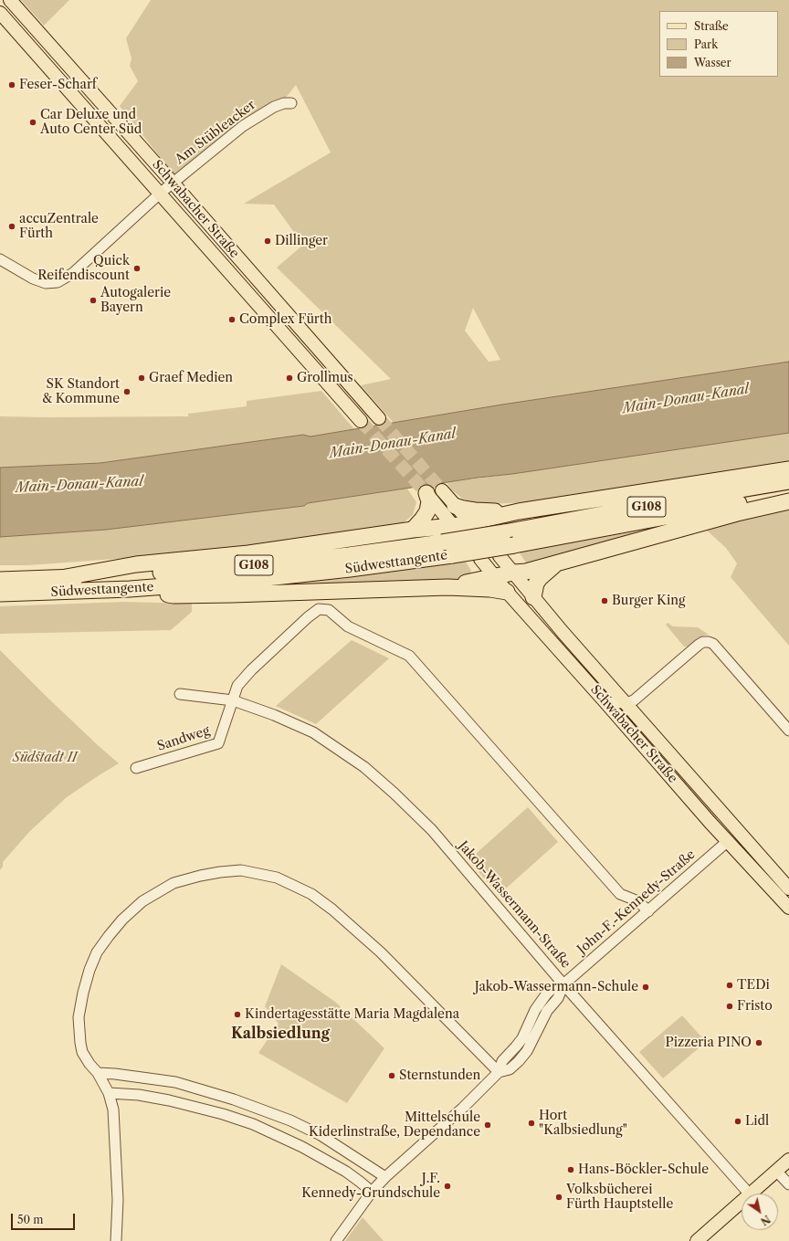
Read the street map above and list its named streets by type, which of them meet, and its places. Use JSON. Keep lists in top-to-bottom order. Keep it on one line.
{"streets":{"highway":["G108","Südwesttangente"],"main road":["Schwabacher Straße"],"street":["Am Stübleacker","Sandweg","John-F.-Kennedy-Straße","Jakob-Wassermann-Straße"]},"crossings":[["Am Stübleacker","Schwabacher Straße"],["Schwabacher Straße","John-F.-Kennedy-Straße"],["Sandweg","Jakob-Wassermann-Straße"],["John-F.-Kennedy-Straße","Jakob-Wassermann-Straße"]],"districts":["Kalbsiedlung"],"water":["Main-Donau-Kanal"],"parks":["Südstadt II"],"places":["Feser-Scharf","Car Deluxe und Auto Center Süd","accuZentrale Fürth","Dillinger","Quick Reifendiscount","Autogalerie Bayern","Complex Fürth","Graef Medien","Grollmus","SK Standort & Kommune","Burger King","TEDi","Jakob-Wassermann-Schule","Fristo","Kindertagesstätte Maria Magdalena","Pizzeria PINO","Sternstunden","Lidl","Hort \"Kalbsiedlung\"","Mittelschule Kiderlinstraße, Dependance","Hans-Böckler-Schule","J.F. Kennedy-Grundschule","Volksbücherei Fürth Hauptstelle"],"legend":["Straße","Park","Wasser"],"scale_bar":"50 m","north":"bottom right"}
